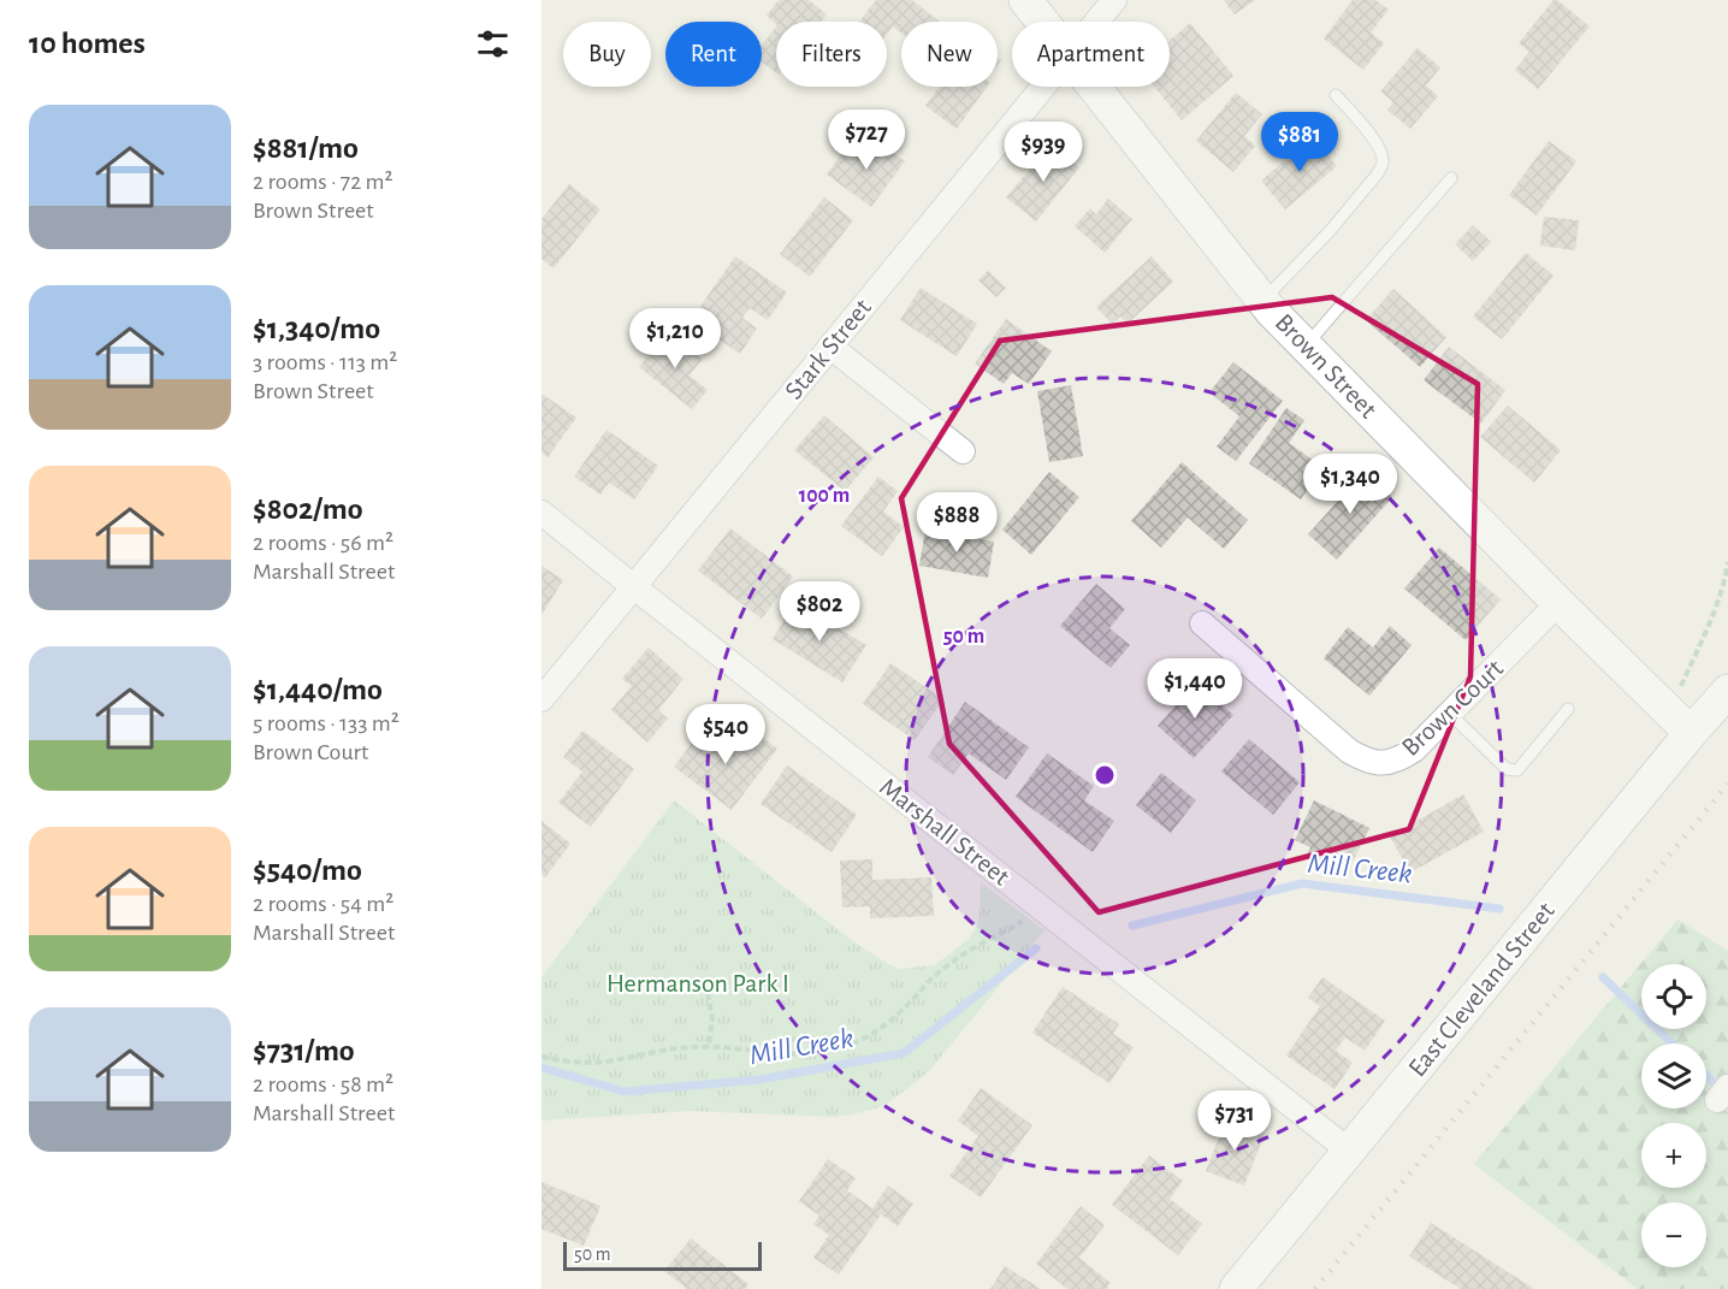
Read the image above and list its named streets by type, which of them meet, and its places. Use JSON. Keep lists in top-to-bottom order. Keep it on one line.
{"streets":{"street":["Stark Street","Brown Street","Brown Court","Marshall Street","East Cleveland Street"]},"crossings":[["Stark Street","Marshall Street"],["Brown Street","Brown Court"],["Brown Street","East Cleveland Street"],["Marshall Street","East Cleveland Street"]],"water":["Mill Creek"],"parks":["Hermanson Park I"],"scale_bar":"50 m","page":{"heading":"10 homes","chip":["Buy","Rent","Filters","New","Apartment"],"list":[{"name":"$881/mo","note":"2 rooms · 72 m² · Brown Street"},{"name":"$1,340/mo","note":"3 rooms · 113 m² · Brown Street"},{"name":"$802/mo","note":"2 rooms · 56 m² · Marshall Street"},{"name":"$1,440/mo","note":"5 rooms · 133 m² · Brown Court"},{"name":"$540/mo","note":"2 rooms · 54 m² · Marshall Street"},{"name":"$731/mo","note":"2 rooms · 58 m² · Marshall Street"}],"price":["$727","$881","$939","$1,210","$1,340","$888","$802","$1,440","$540","$731"],"map_buttons":["+","−"],"scale":"50 m"},"rings":["100 m","50 m"]}
